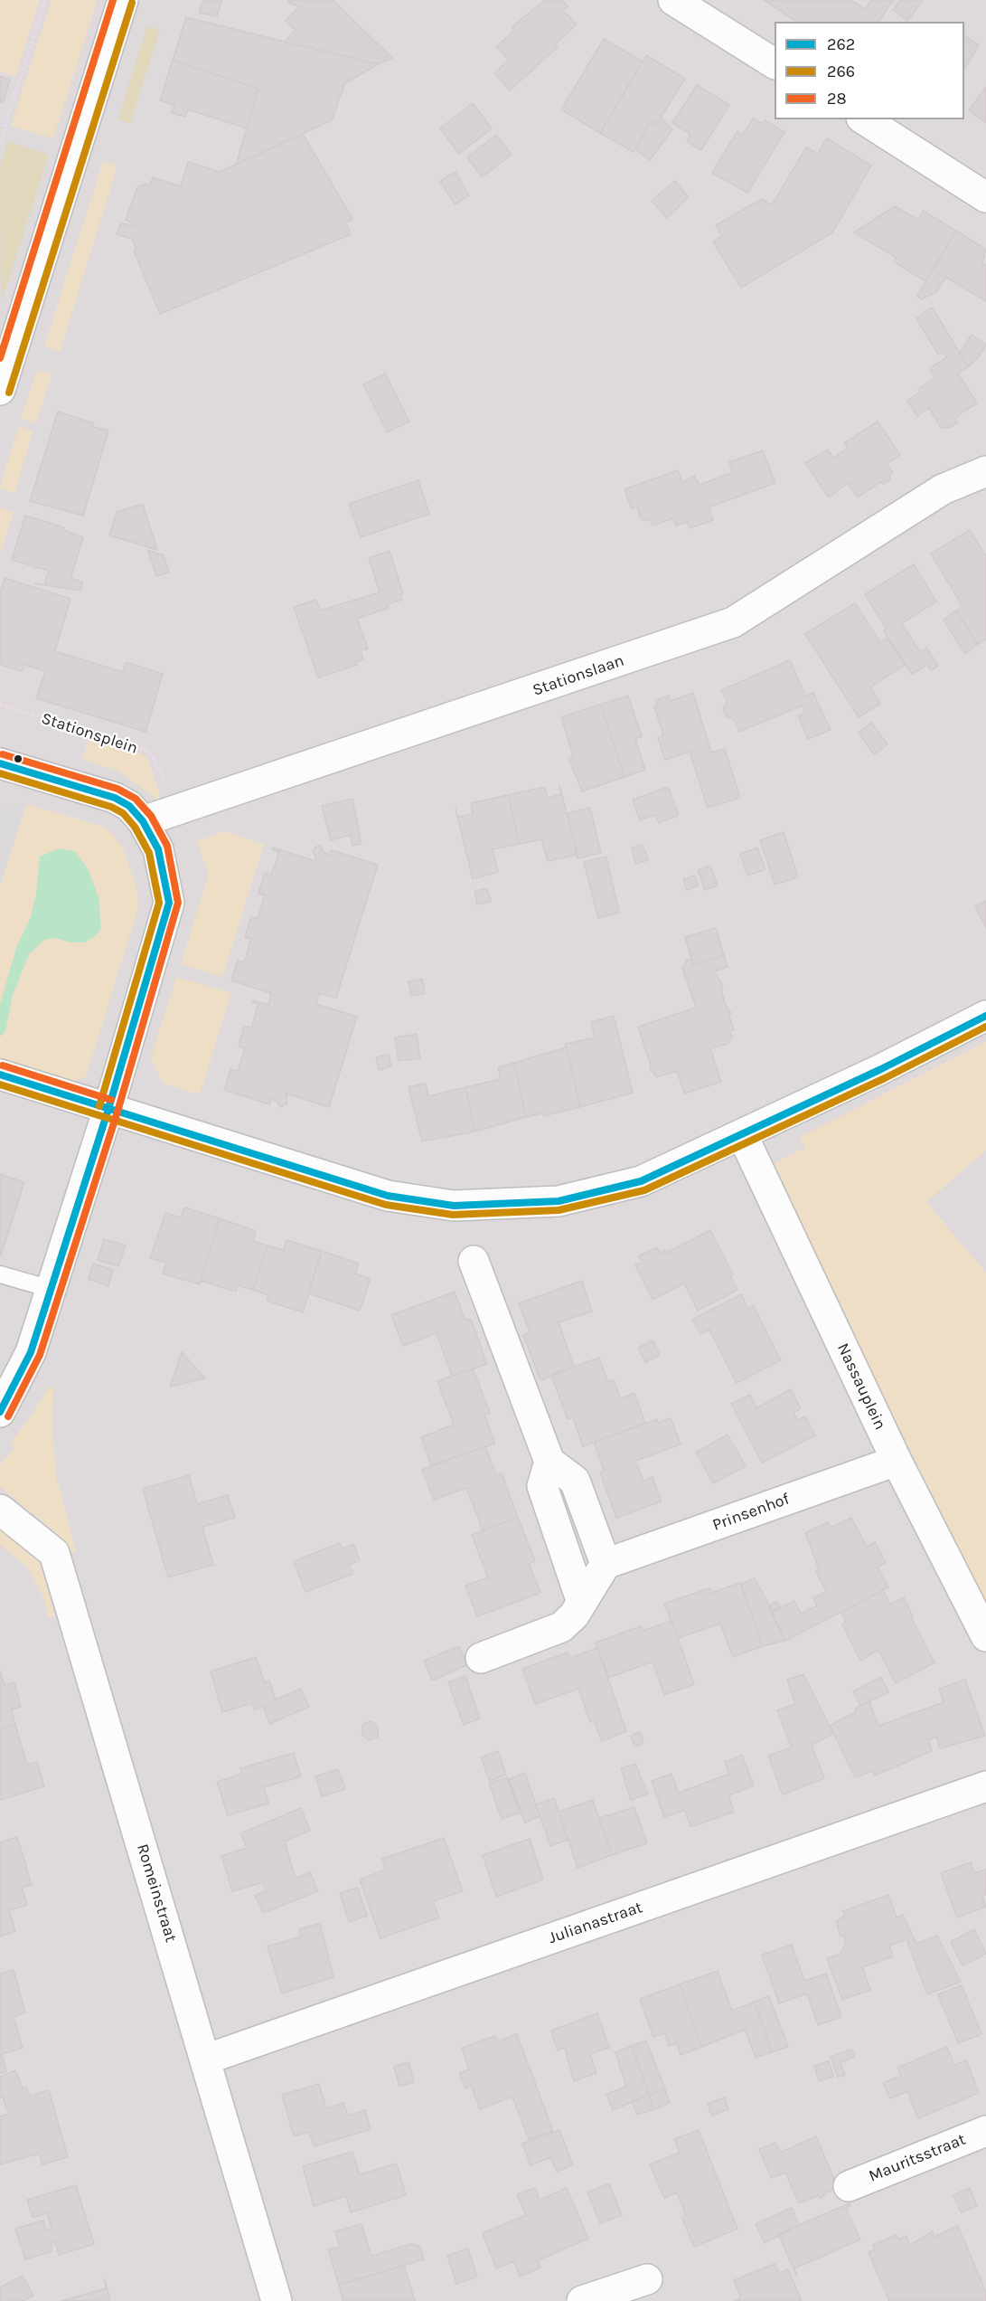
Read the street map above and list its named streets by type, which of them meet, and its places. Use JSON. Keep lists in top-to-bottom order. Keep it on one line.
{"streets":{"street":["Stationslaan","Nassauplein","Prinsenhof","Romeinstraat","Julianastraat","Mauritsstraat"],"path":["Stationsplein"]},"crossings":[["Stationslaan","Stationsplein"],["Nassauplein","Prinsenhof"],["Romeinstraat","Julianastraat"]],"lines":["transit line 28","transit line 266","transit line 262"],"legend":["262","266","28"]}
